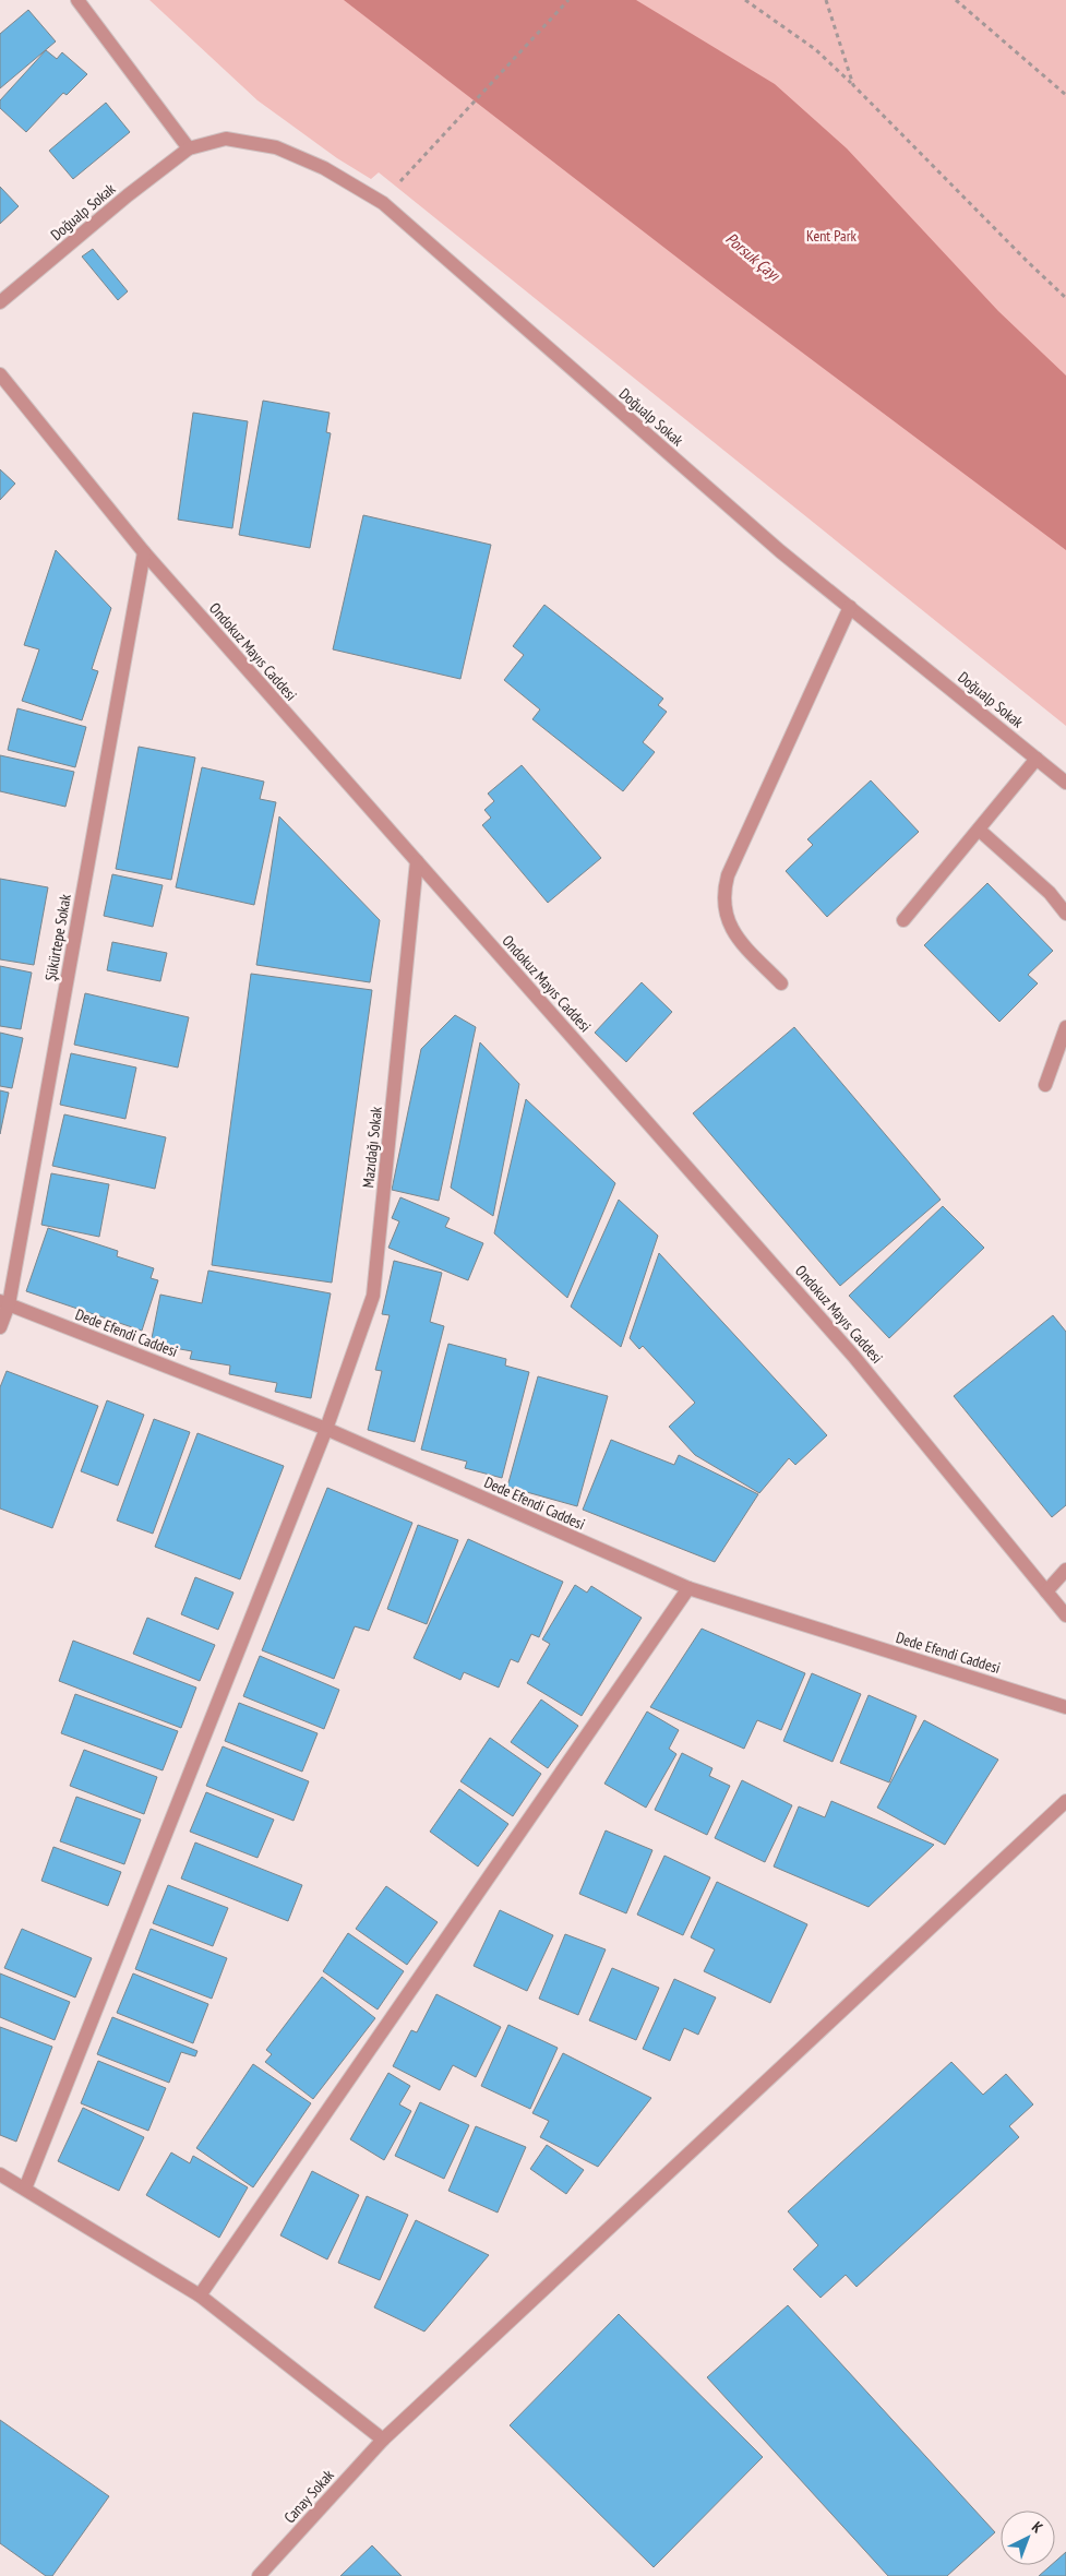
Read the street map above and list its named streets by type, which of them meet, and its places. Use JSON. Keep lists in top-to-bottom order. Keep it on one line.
{"streets":{"street":["Doğualp Sokak","Ondokuz Mayıs Caddesi","Şükürtepe Sokak","Mazıdağı Sokak","Dede Efendi Caddesi","Canay Sokak"]},"crossings":[["Ondokuz Mayıs Caddesi","Şükürtepe Sokak"],["Ondokuz Mayıs Caddesi","Mazıdağı Sokak"],["Şükürtepe Sokak","Dede Efendi Caddesi"],["Mazıdağı Sokak","Dede Efendi Caddesi"]],"water":["Porsuk Çayı"],"parks":["Kent Park"],"north":"top right"}
